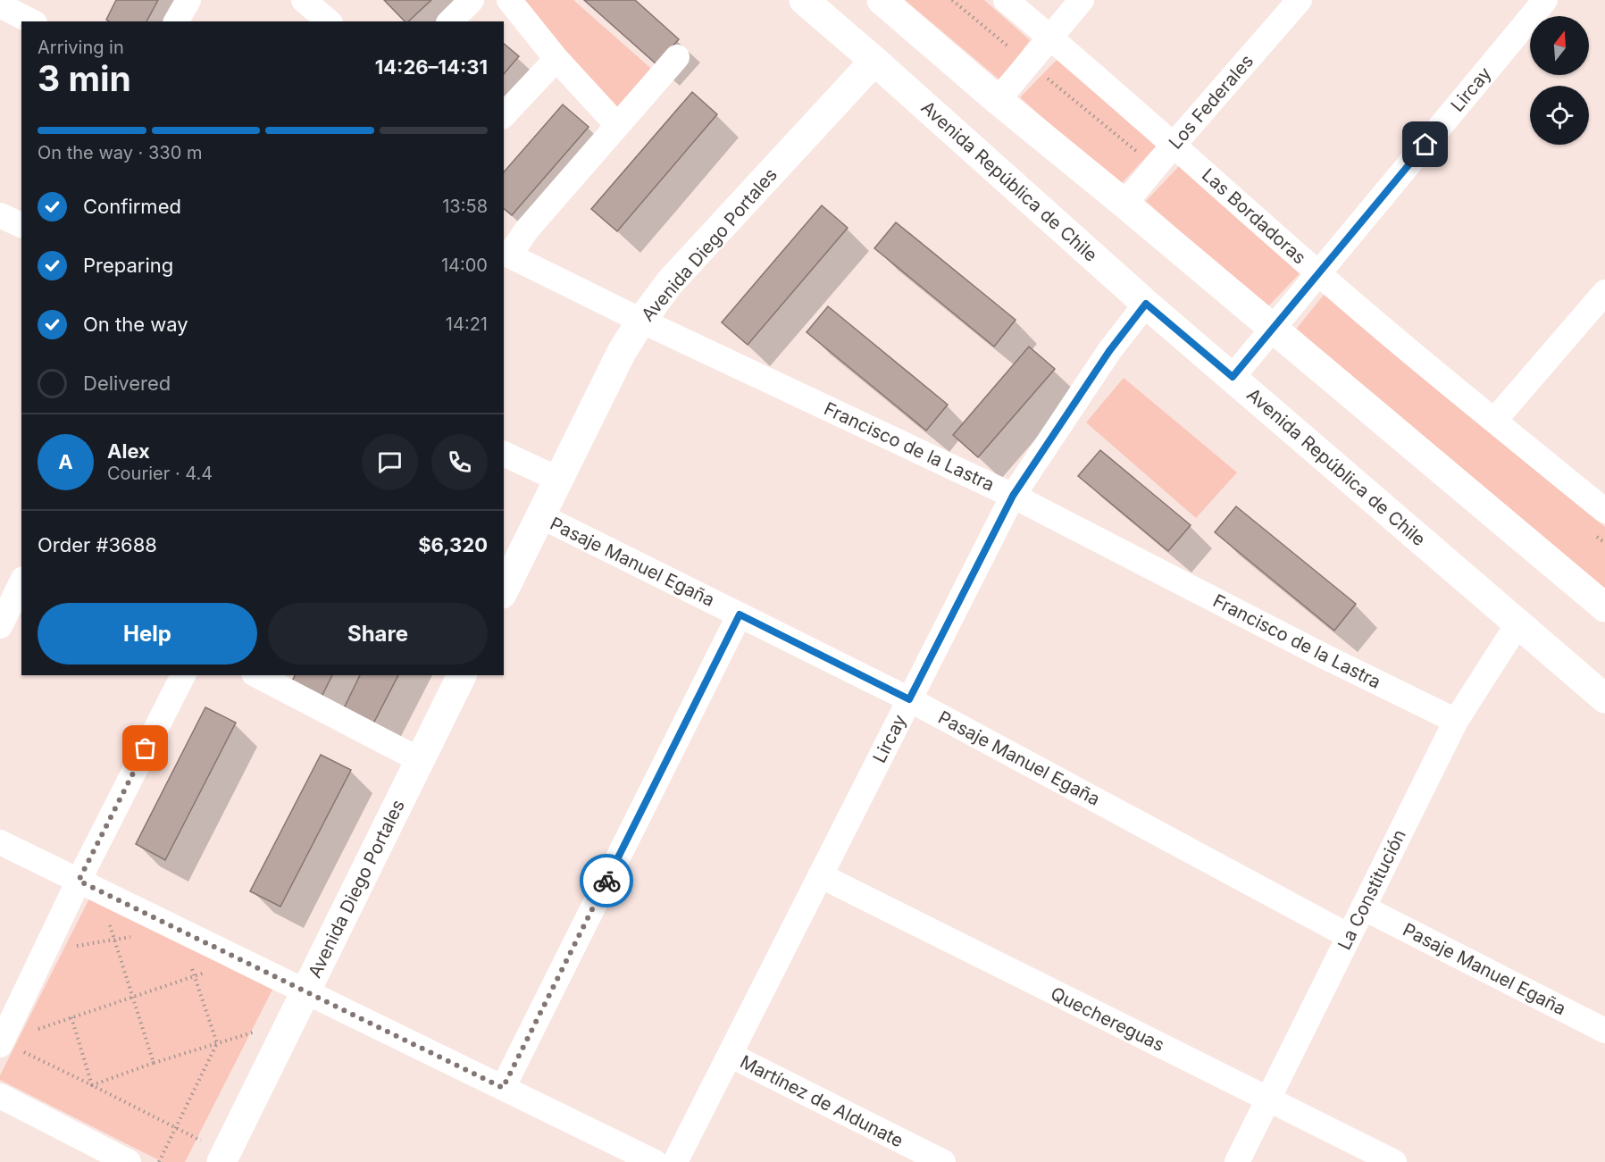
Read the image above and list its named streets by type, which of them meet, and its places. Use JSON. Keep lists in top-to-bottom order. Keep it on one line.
{"streets":{"main road":["Avenida República de Chile","Avenida Diego Portales"],"street":["Lircay","Los Federales","Las Bordadoras","Francisco de la Lastra","Pasaje Manuel Egaña","La Constitución","Quechereguas","Martínez de Aldunate"]},"crossings":[["Lircay","Avenida República de Chile"],["Lircay","Las Bordadoras"],["Lircay","Francisco de la Lastra"],["Lircay","Pasaje Manuel Egaña"],["Lircay","Quechereguas"],["Lircay","Martínez de Aldunate"],["Los Federales","Las Bordadoras"],["Avenida República de Chile","Avenida Diego Portales"],["Avenida República de Chile","La Constitución"],["Avenida Diego Portales","Francisco de la Lastra"],["Avenida Diego Portales","Pasaje Manuel Egaña"],["Francisco de la Lastra","La Constitución"],["Pasaje Manuel Egaña","La Constitución"],["La Constitución","Quechereguas"]],"north":"top","page":{"heading":["3 min","Arriving in","14:26–14:31"],"panel":["Alex","Courier · 4.4","Order #3688","$6,320"],"bar":"On the way · 330 m","list":[["Confirmed","13:58"],["Preparing","14:00"],["On the way","14:21"],"Delivered"],"round":"A","buttons":["Help","Share"]}}
